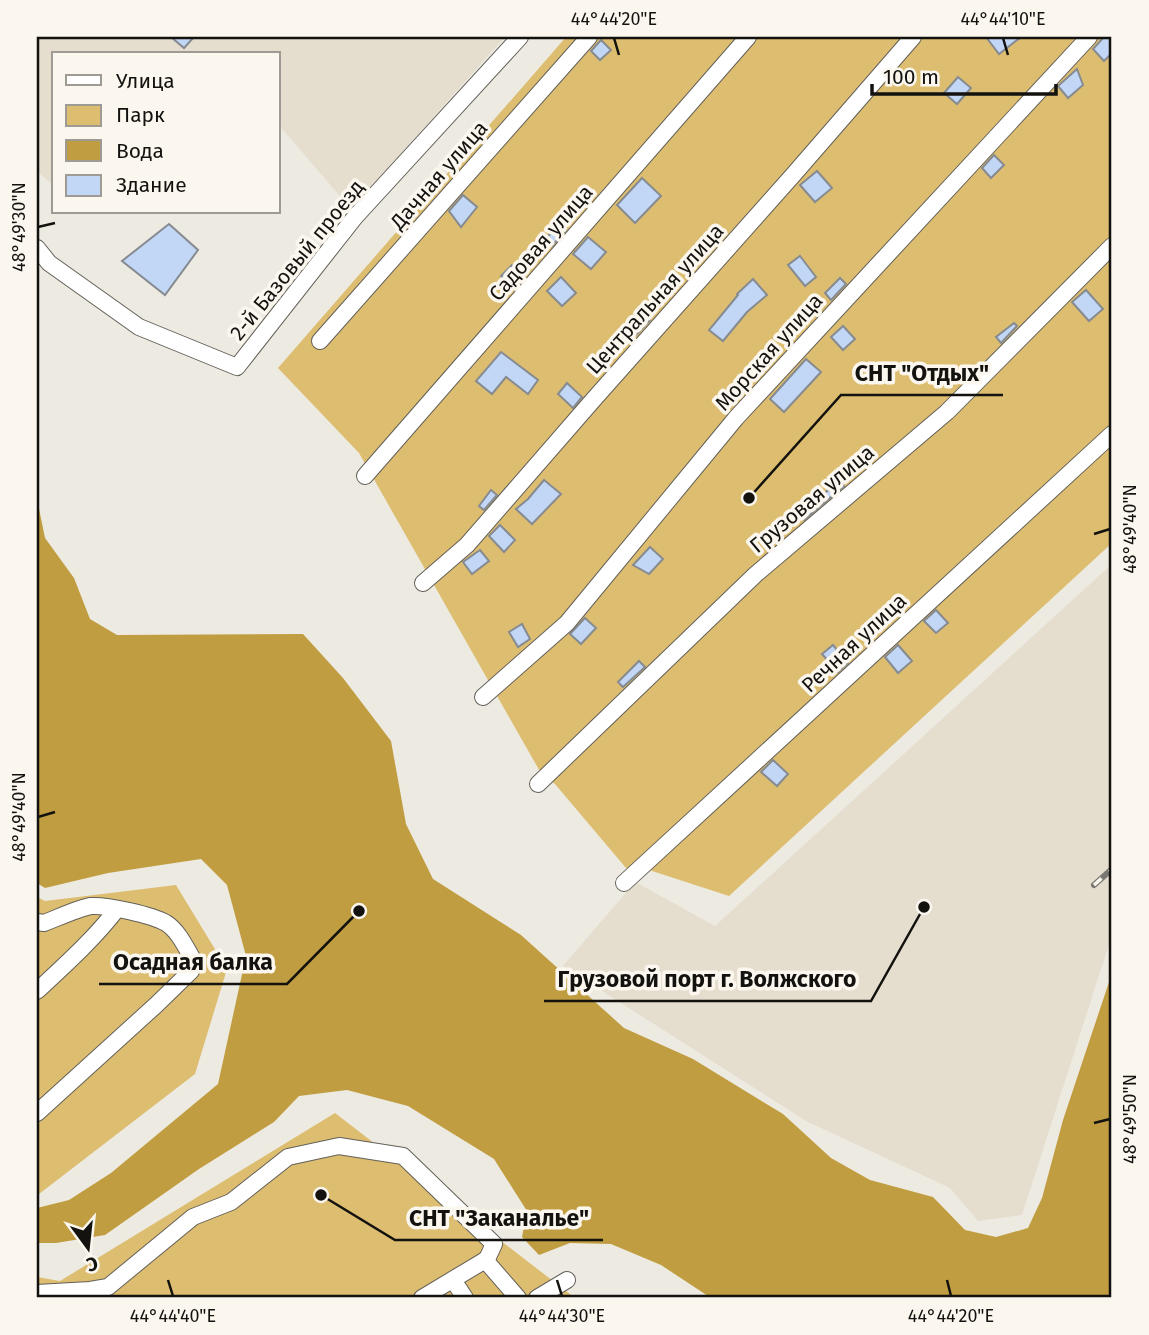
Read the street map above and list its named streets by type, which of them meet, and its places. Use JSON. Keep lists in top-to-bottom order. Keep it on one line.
{"streets":{"street":["Дачная улица","Садовая улица","2-й Базовый проезд","Центральная улица","Морская улица","Грузовая улица","Речная улица"]},"places":["СНТ \"Отдых\"","Грузовой порт г. Волжского","Осадная балка","СНТ \"Заканалье\""],"legend":["Улица","Парк","Вода","Здание"],"scale_bar":"100 m","north":"bottom","coordinates":["44°44'20\"E","44°44'10\"E","48°49'30\"N","48°49'40\"N","48°49'50\"N","44°44'40\"E","44°44'30\"E"]}
